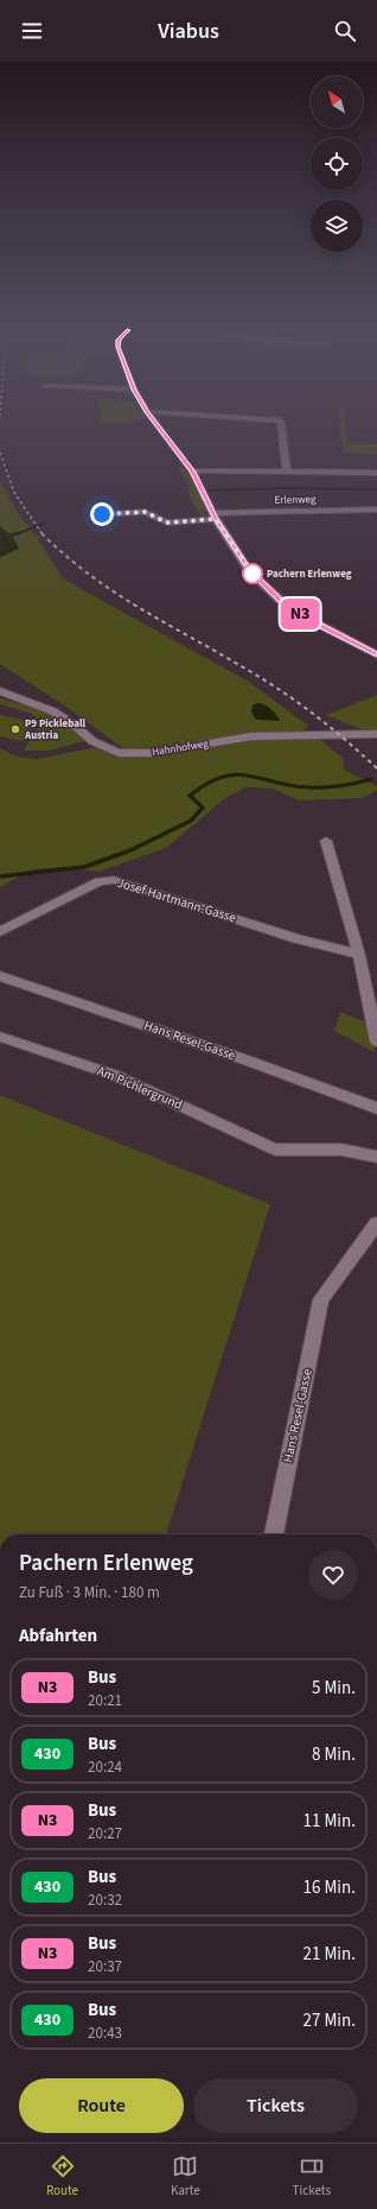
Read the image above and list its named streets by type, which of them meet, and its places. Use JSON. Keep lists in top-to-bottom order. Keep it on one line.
{"streets":{"street":["Erlenweg","Hahnhofweg","Josef Hartmann-Gasse","Hans Resel-Gasse","Am Pichlergrund"]},"places":["Pachern Erlenweg","P9 Pickleball Austria"],"lines":["bus line N3"],"north":"top left","page":{"header":"Viabus","on_map":"N3","heading":[["Pachern Erlenweg","Zu Fuß · 3 Min. · 180 m"],"Abfahrten"],"list":[{"mark":"N3","name":"Bus","note":"20:21","value":"5 Min."},{"mark":"430","name":"Bus","note":"20:24","value":"8 Min."},{"mark":"N3","name":"Bus","note":"20:27","value":"11 Min."},{"mark":"430","name":"Bus","note":"20:32","value":"16 Min."},{"mark":"N3","name":"Bus","note":"20:37","value":"21 Min."},{"mark":"430","name":"Bus","note":"20:43","value":"27 Min."}],"buttons":["Route","Tickets"],"tabs":["Route","Karte","Tickets"]}}
